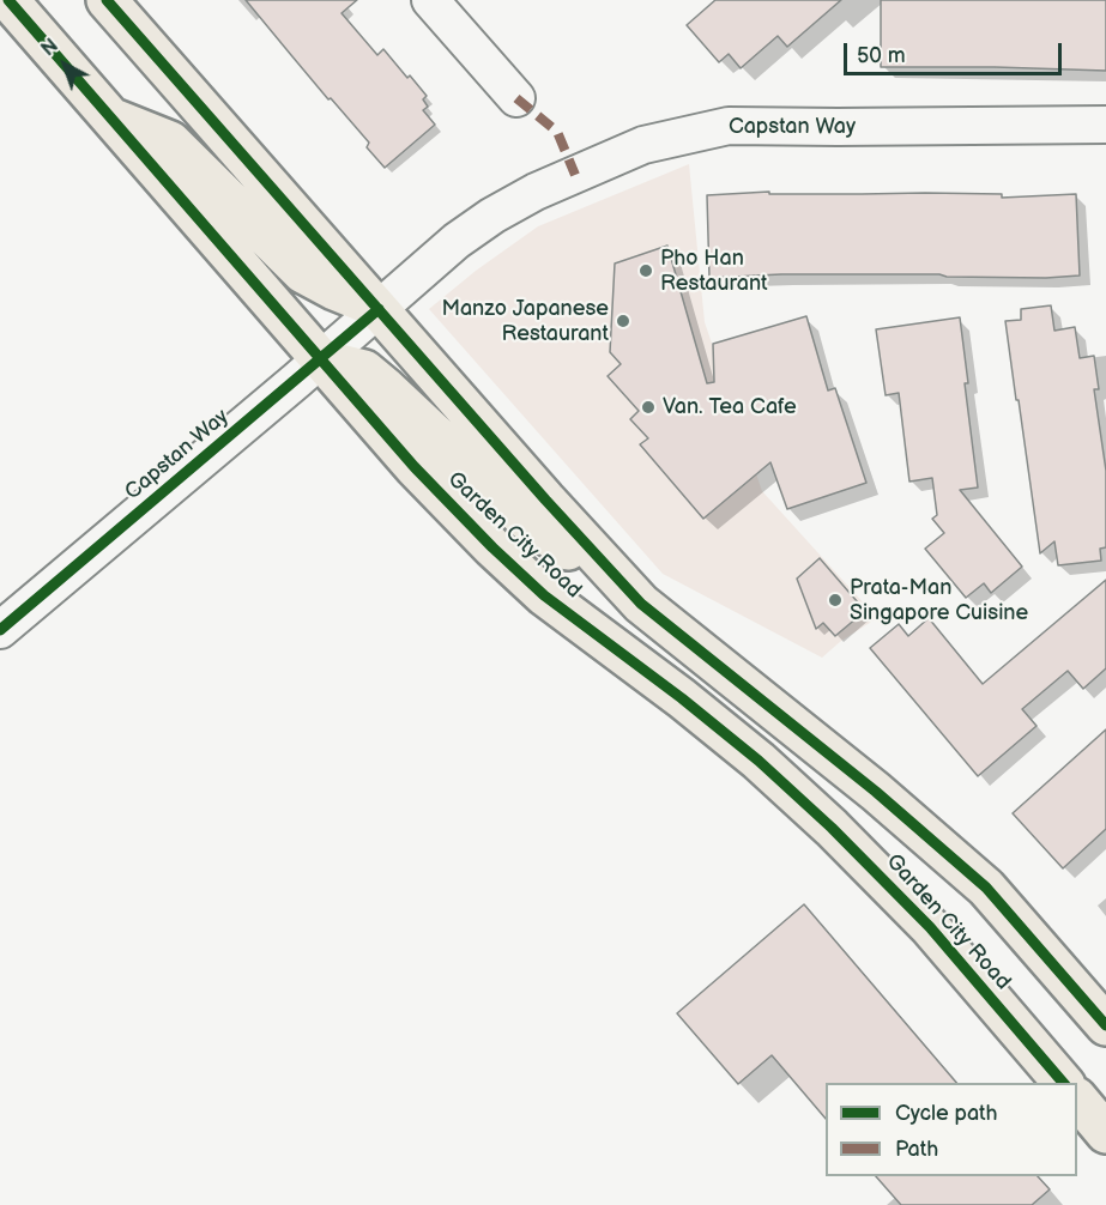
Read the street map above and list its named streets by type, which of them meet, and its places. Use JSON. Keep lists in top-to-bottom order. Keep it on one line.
{"streets":{"main road":["Garden City Road"],"street":["Capstan Way"]},"crossings":[["Capstan Way","Garden City Road"]],"places":["Pho Han Restaurant","Manzo Japanese Restaurant","Van. Tea Cafe","Prata-Man Singapore Cuisine"],"legend":["Cycle path","Path"],"scale_bar":"50 m","north":"top left"}
